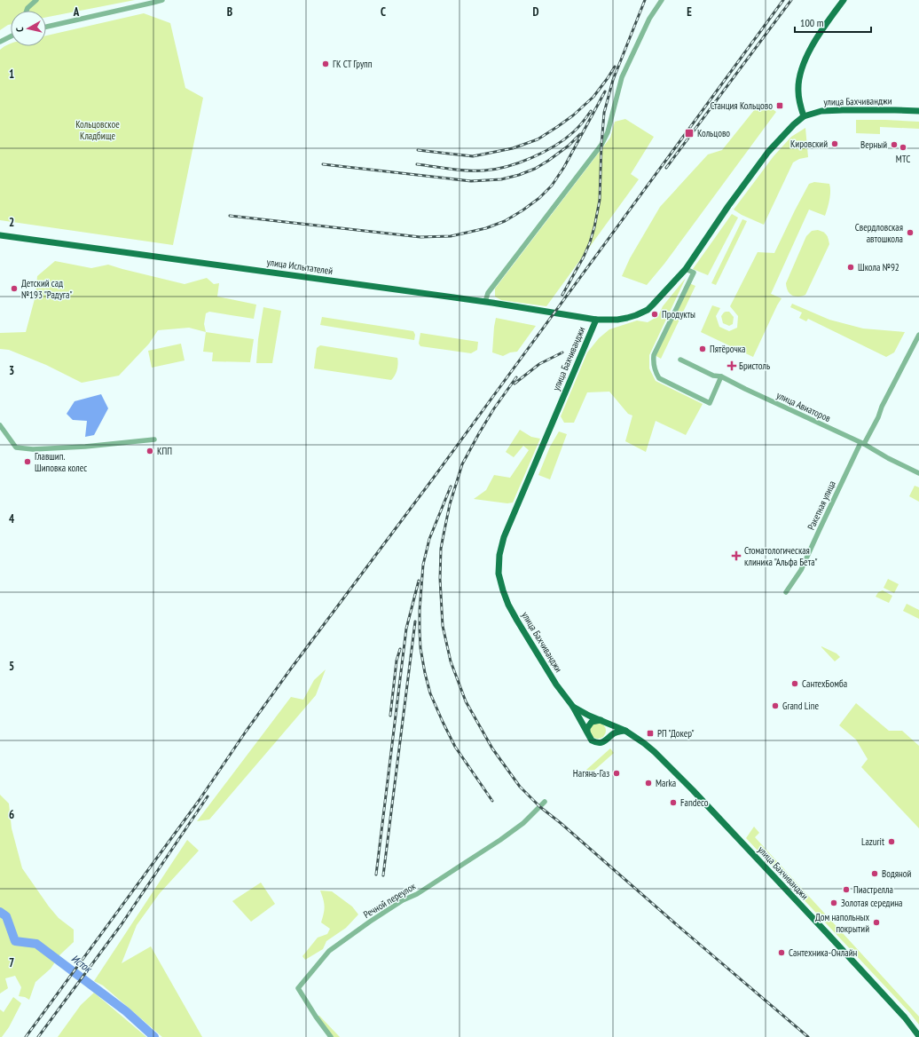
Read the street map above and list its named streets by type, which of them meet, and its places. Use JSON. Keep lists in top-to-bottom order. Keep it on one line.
{"streets":{"main road":["улица Бахчиванджи","улица Испытателей"],"street":["улица Авиаторов","Ракетная улица","Речной переулок"]},"crossings":[["улица Бахчиванджи","улица Испытателей"],["улица Авиаторов","Ракетная улица"]],"water":["Исток"],"parks":["Кольцовское Кладбище"],"places":{"other":["ГК СТ Групп","Кировский","Верный","МТС","Свердловская автошкола","Школа №92","Детский сад №193 \"Радуга\"","Продукты","Пятёрочка","КПП","Главшип. Шиповка колес","СантехБомба","Grand Line","Нагянь-Газ","Marka","Fandeco","Lazurit","Водяной","Пиастрелла","Золотая середина","Дом напольных покрытий","Сантехника-Онлайн"],"transit":["Станция Кольцово","Кольцово","РП \"Докер\""],"health":["Бристоль","Стоматологическая клиника \"Альфа Бета\""]},"scale_bar":"100 m","north":"left","grid":{"columns":["A","B","C","D","E"],"rows":["1","2","3","4","5","6","7"]}}
